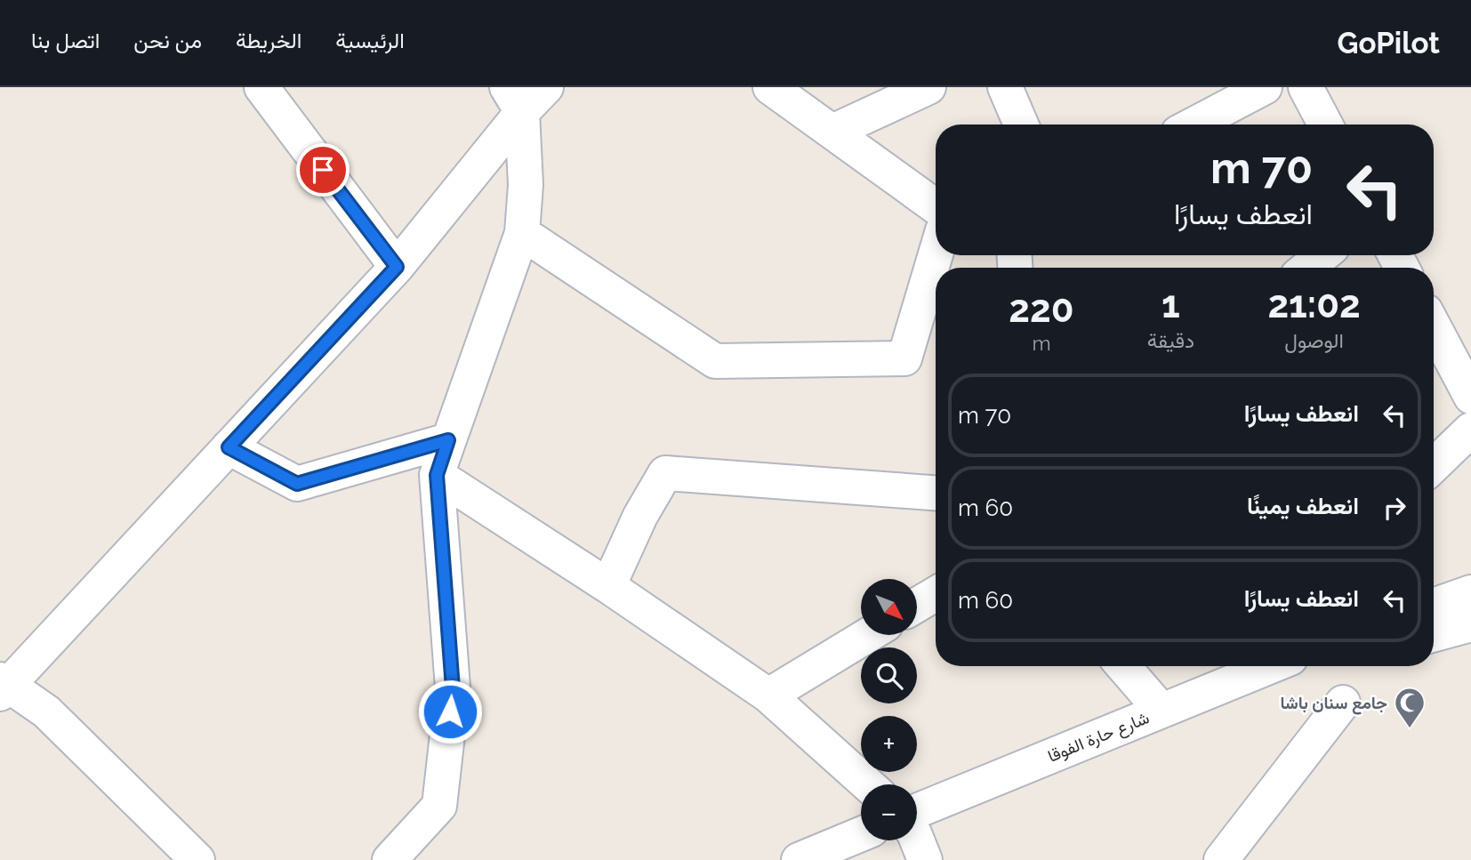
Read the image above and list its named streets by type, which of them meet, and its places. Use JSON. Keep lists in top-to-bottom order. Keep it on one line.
{"streets":{"street":["شارع حارة الفوقا"]},"places":{"mosque":["جامع سنان باشا"]},"north":"bottom right","page":{"header":"GoPilot","nav":["الرئيسية","الخريطة","من نحن","اتصل بنا"],"turn":["70 m","انعطف يسارًا"],"eta":["21:02","الوصول","1","دقيقة","220","m"],"list":[{"name":"انعطف يسارًا","value":"70 m"},{"name":"انعطف يمينًا","value":"60 m"},{"name":"انعطف يسارًا","value":"60 m"}],"map_buttons":["+","−"]}}
